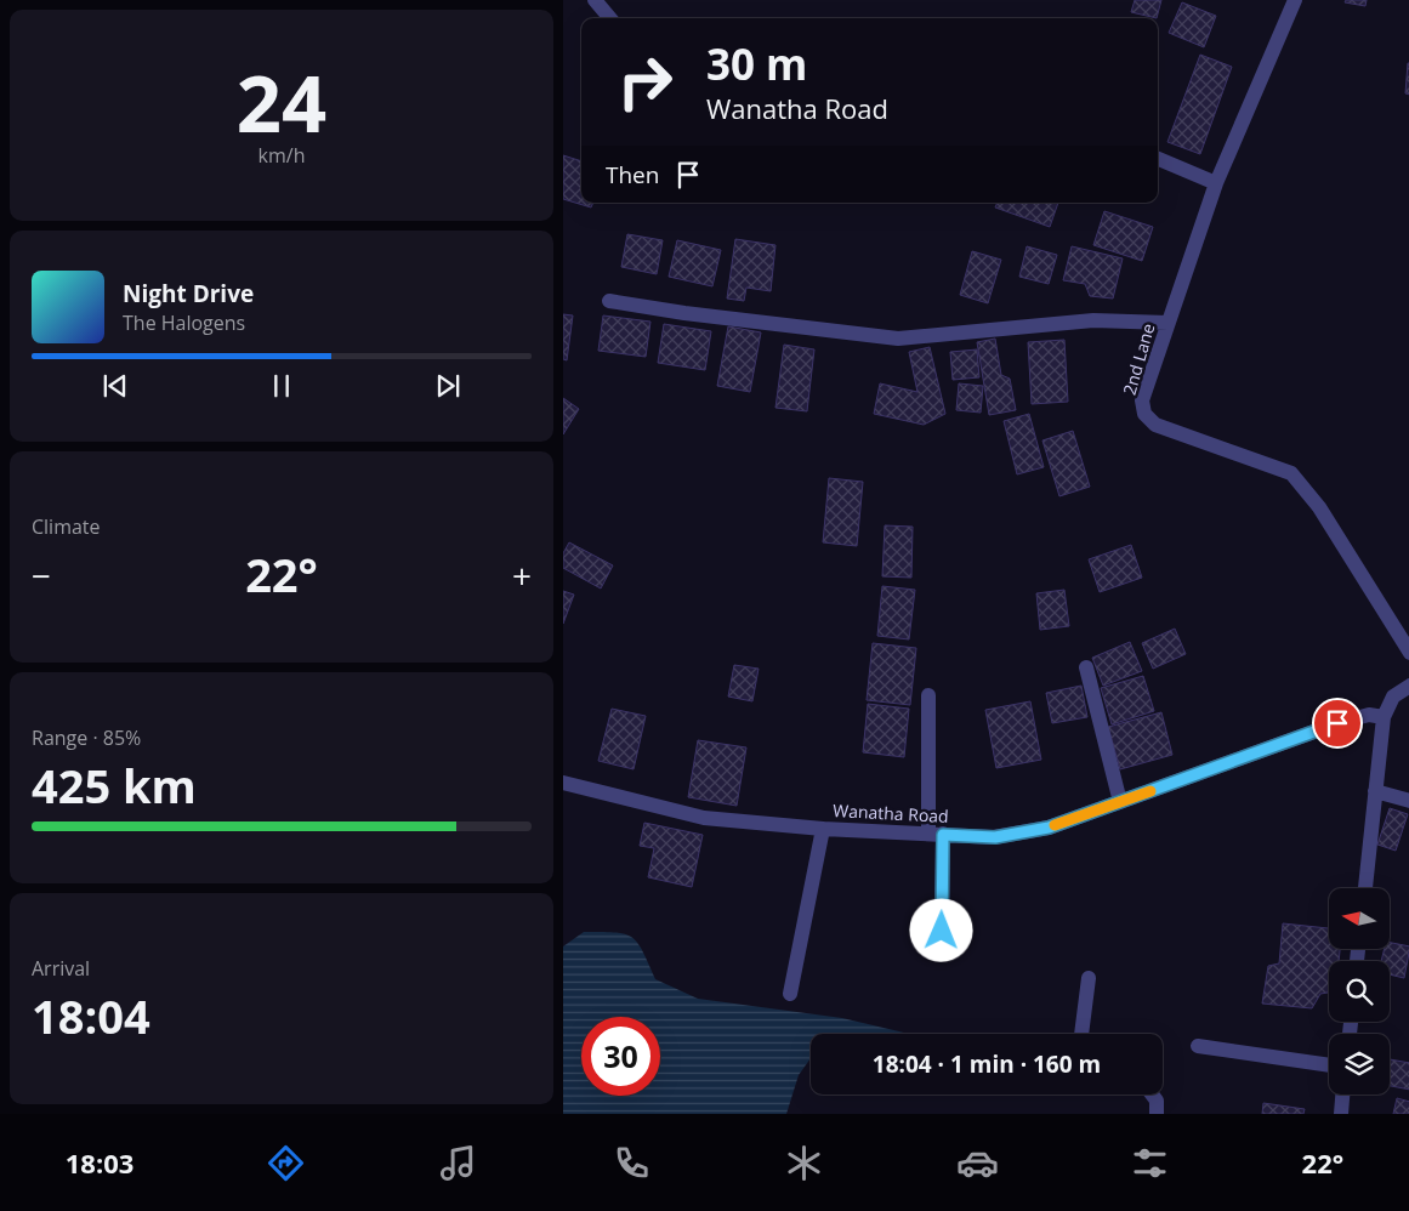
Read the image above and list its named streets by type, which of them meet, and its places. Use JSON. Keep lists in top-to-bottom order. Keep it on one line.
{"streets":{"street":["2nd Lane","Wanatha Road"]},"north":"left","page":{"tile":[["24","km/h"],"Climate",["Range · 85%","425 km"],["Arrival","18:04"]],"turn":["30 m","Wanatha Road"],"then":"Then","song":["Night Drive","The Halogens"],"heat":["−","22°","+"],"limit":"30","trip":"18:04 · 1 min · 160 m","tabs":["18:03","22°"]}}
